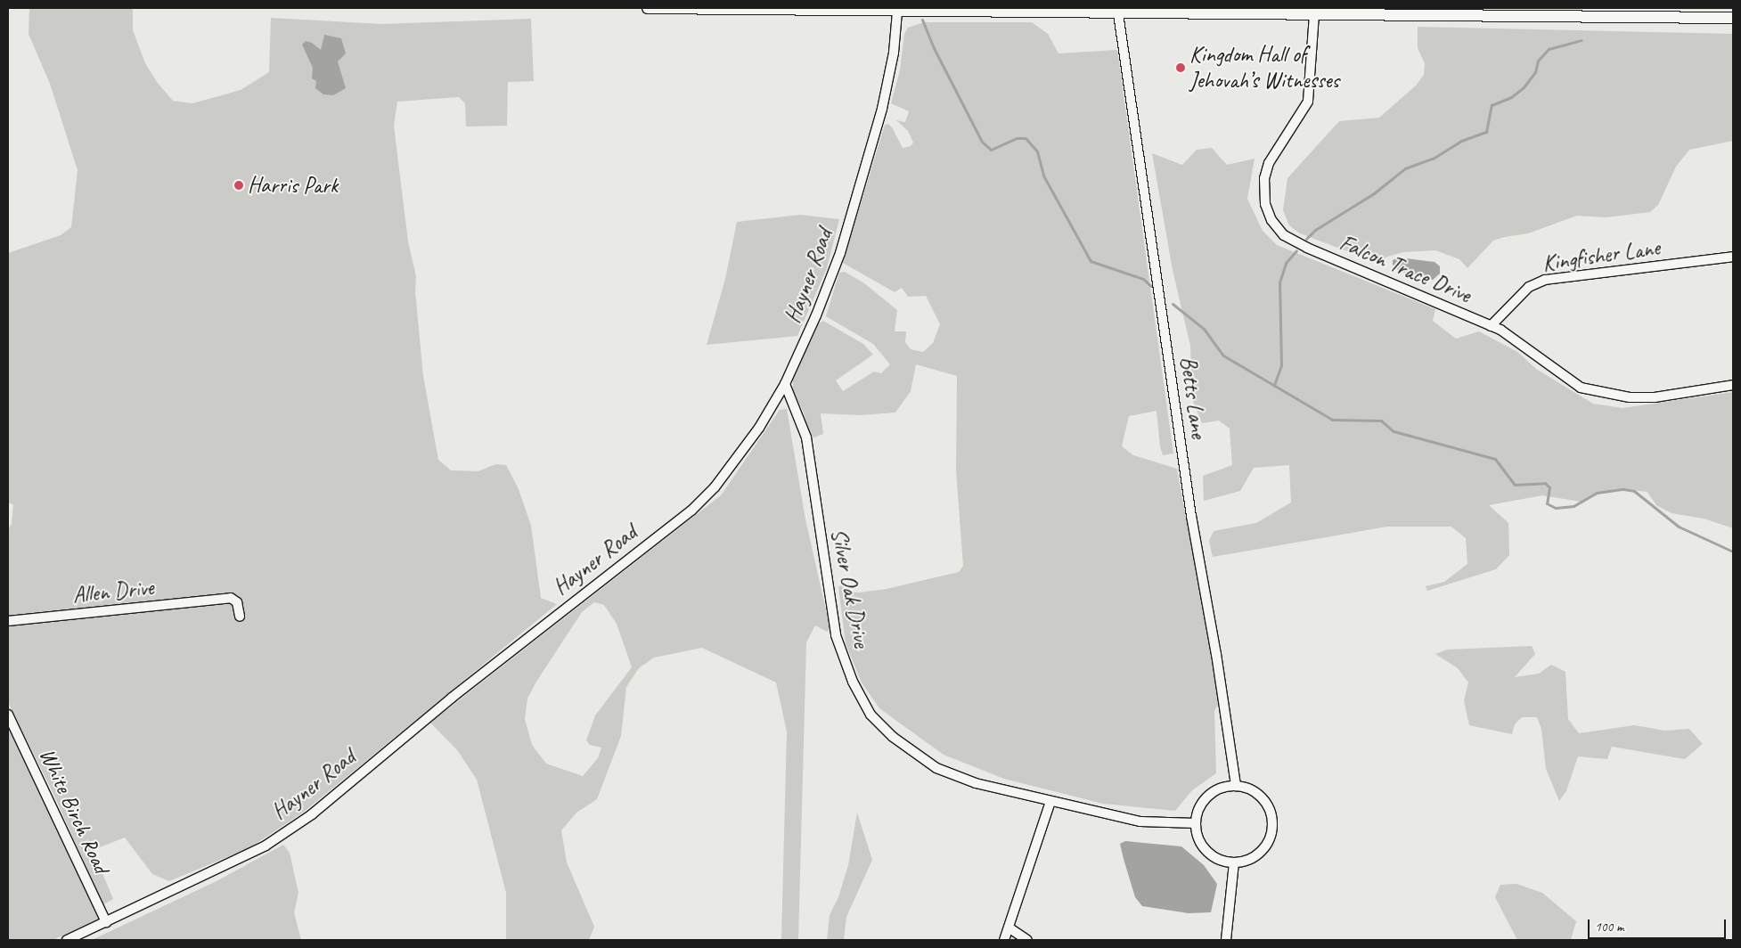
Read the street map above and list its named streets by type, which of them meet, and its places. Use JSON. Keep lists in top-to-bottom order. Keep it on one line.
{"streets":{"street":["Kingfisher Lane","Falcon Trace Drive","Hayner Road","Betts Lane","Silver Oak Drive","Allen Drive","White Birch Road"]},"crossings":[["Kingfisher Lane","Falcon Trace Drive"],["Hayner Road","Silver Oak Drive"],["Hayner Road","White Birch Road"],["Betts Lane","Silver Oak Drive"]],"places":["Kingdom Hall of Jehovah’s Witnesses","Harris Park"],"scale_bar":"100 m"}
